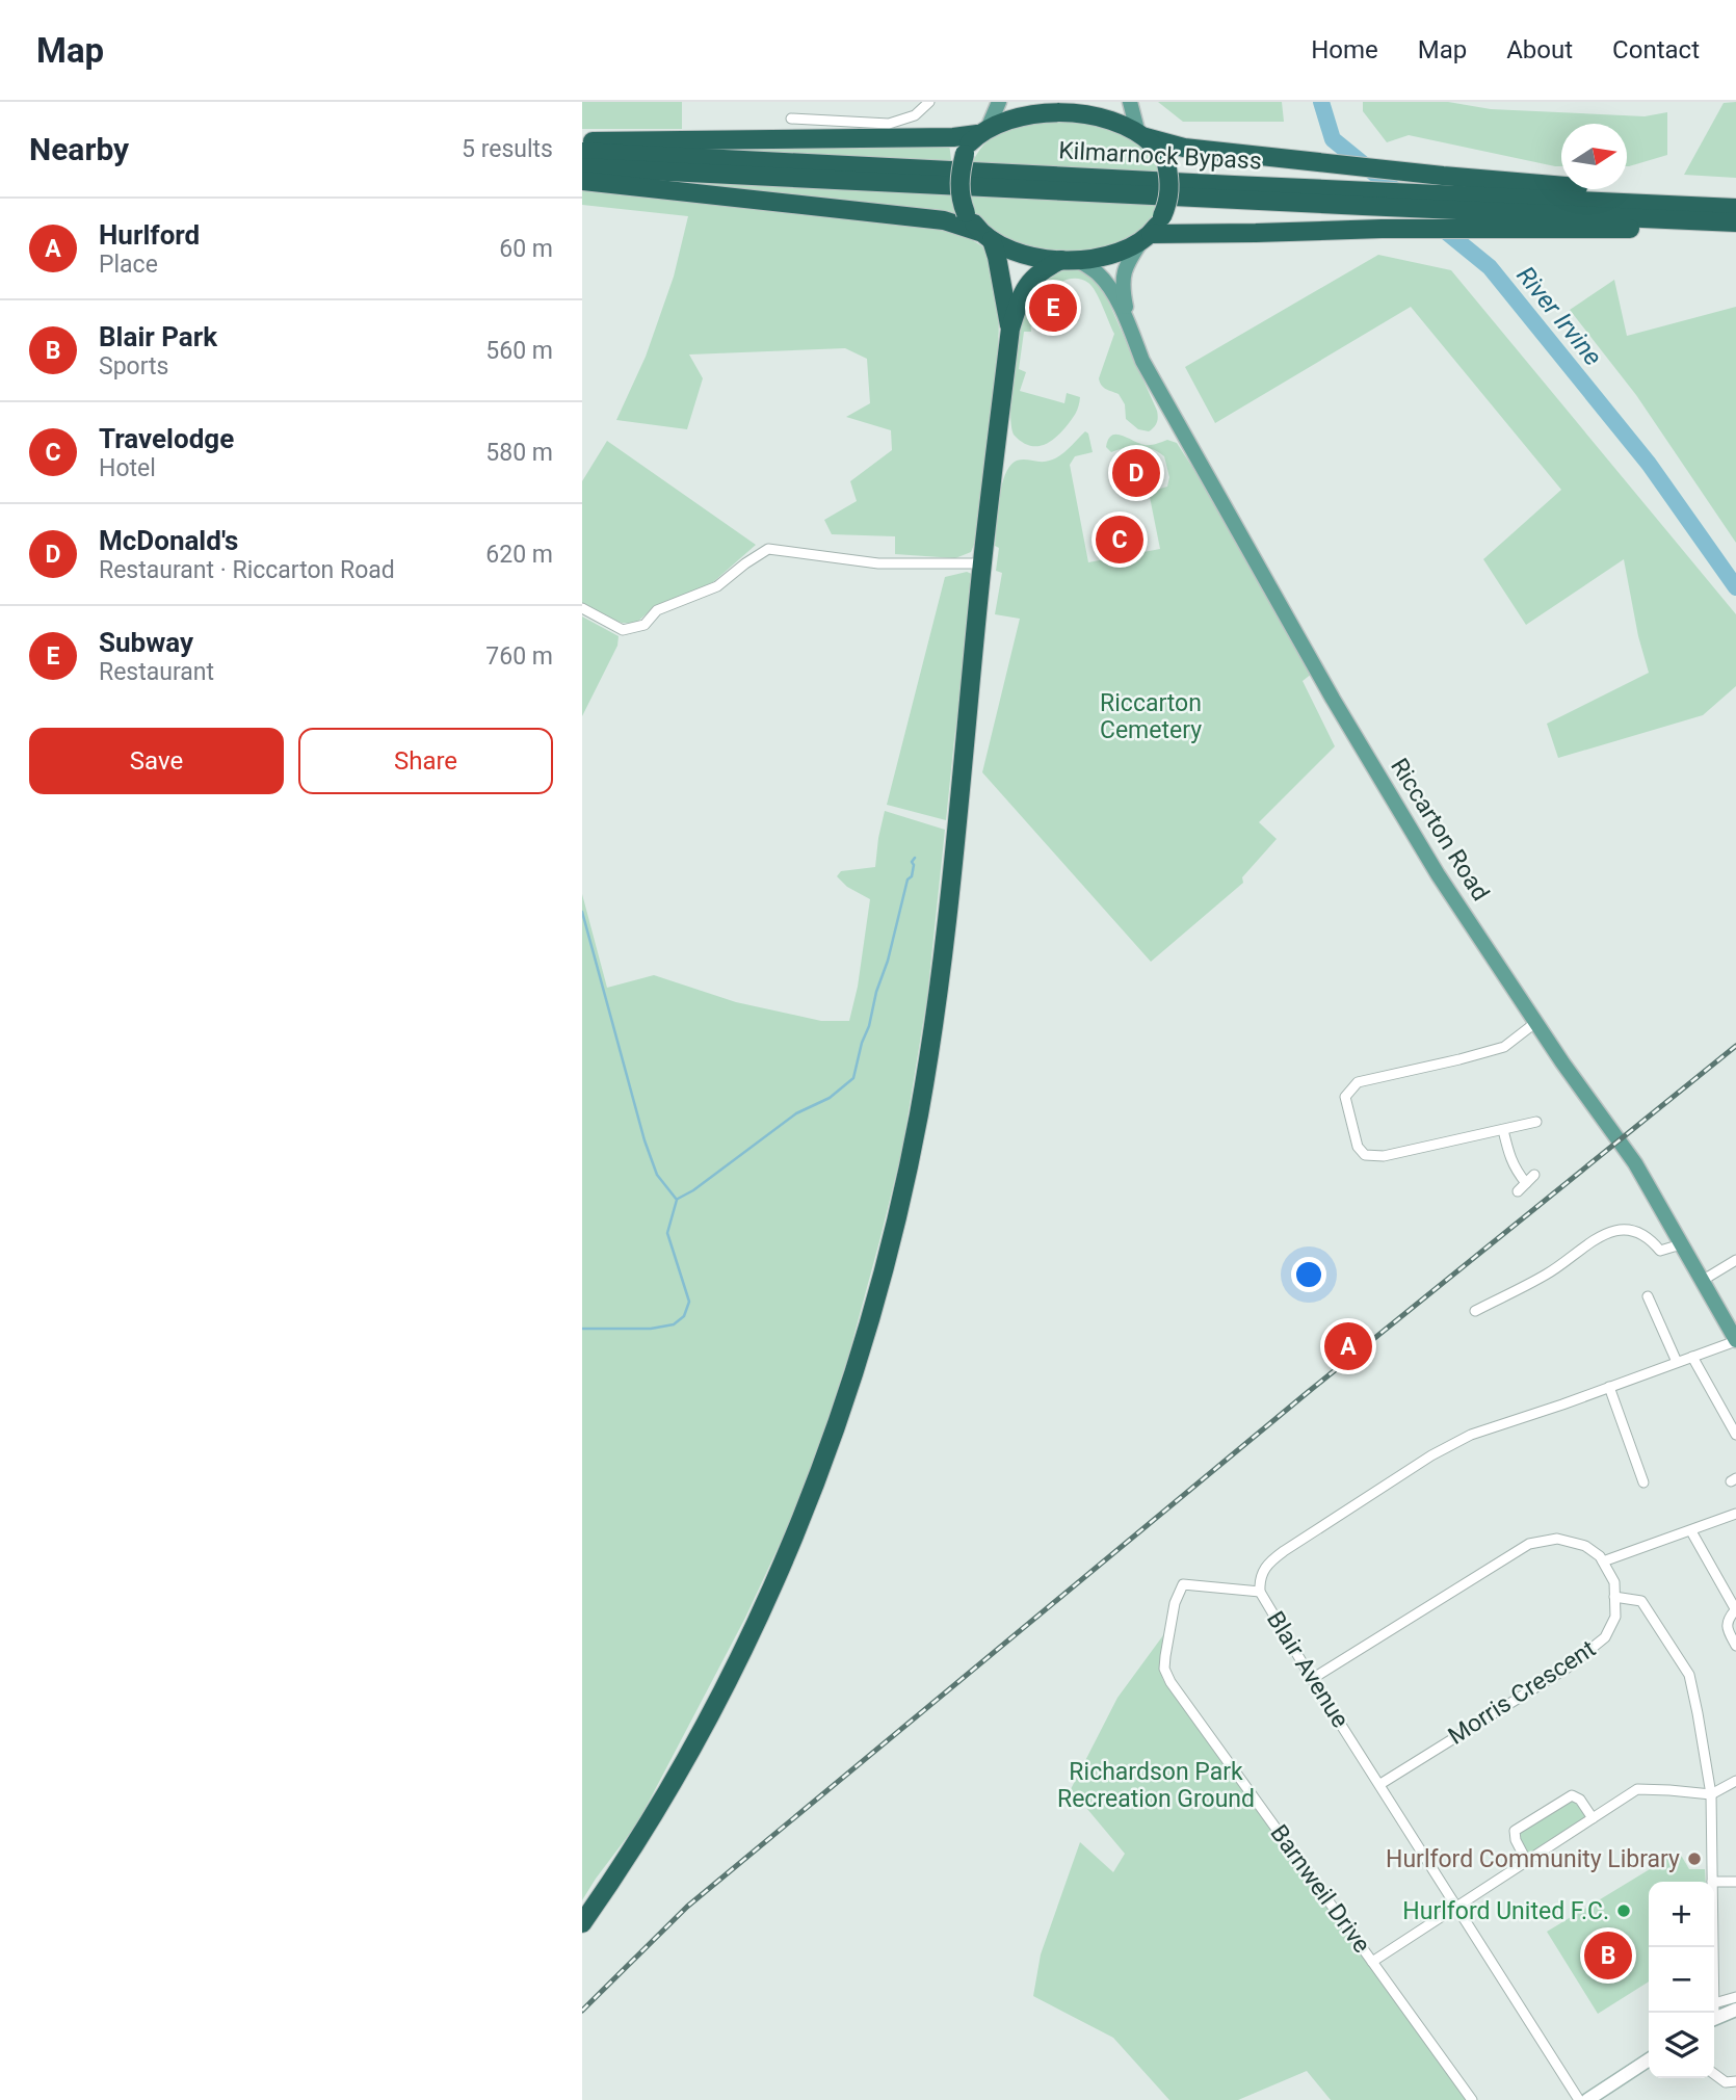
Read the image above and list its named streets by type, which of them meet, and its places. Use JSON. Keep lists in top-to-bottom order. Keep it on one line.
{"streets":{"highway":["Kilmarnock Bypass"],"main road":["Riccarton Road"],"street":["Blair Avenue","Morris Crescent","Barnweil Drive"]},"crossings":[["Riccarton Road","Blair Avenue"],["Blair Avenue","Morris Crescent"],["Blair Avenue","Barnweil Drive"]],"water":["River Irvine"],"parks":["Riccarton Cemetery","Richardson Park Recreation Ground"],"places":["Hurlford Community Library","Hurlford United F.C."],"north":"right","page":{"header":"Map","nav":["Home","Map","About","Contact"],"heading":["Nearby","5 results"],"list":[{"mark":"A","name":"Hurlford","note":"Place","value":"60 m"},{"mark":"B","name":"Blair Park","note":"Sports","value":"560 m"},{"mark":"C","name":"Travelodge","note":"Hotel","value":"580 m"},{"mark":"D","name":"McDonald's","note":"Restaurant · Riccarton Road","value":"620 m"},{"mark":"E","name":"Subway","note":"Restaurant","value":"760 m"}],"pins":["E","D","C","A","B"],"buttons":["Save","Share"],"map_buttons":["+","−"]}}
